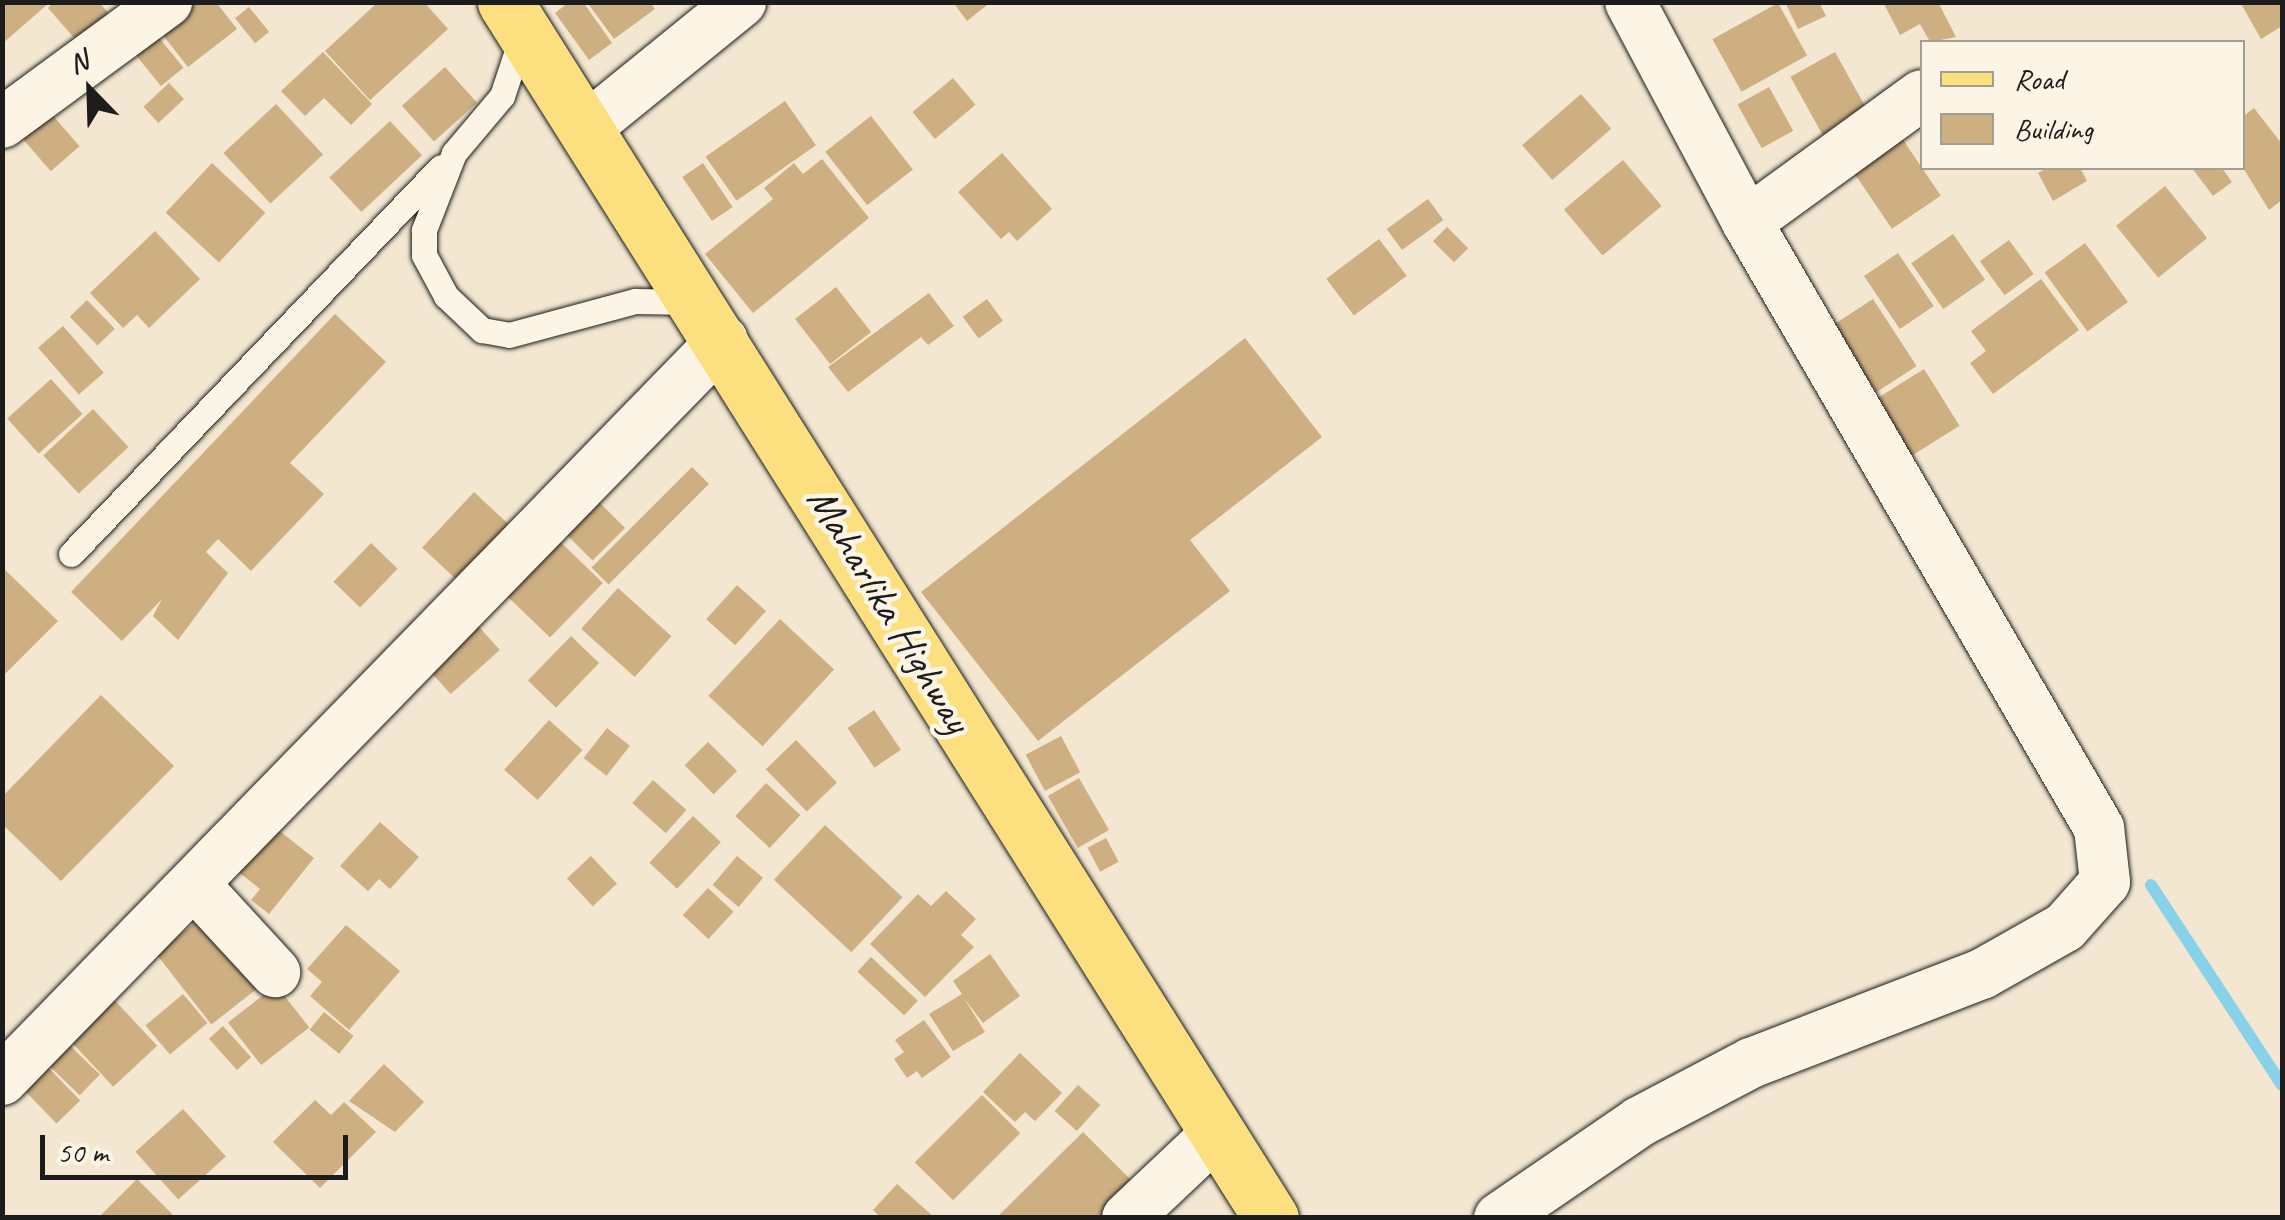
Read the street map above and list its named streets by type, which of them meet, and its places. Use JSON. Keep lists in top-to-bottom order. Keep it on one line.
{"streets":{"main road":["Maharlika Highway"]},"legend":["Road","Building"],"scale_bar":"50 m","north":"top left"}
